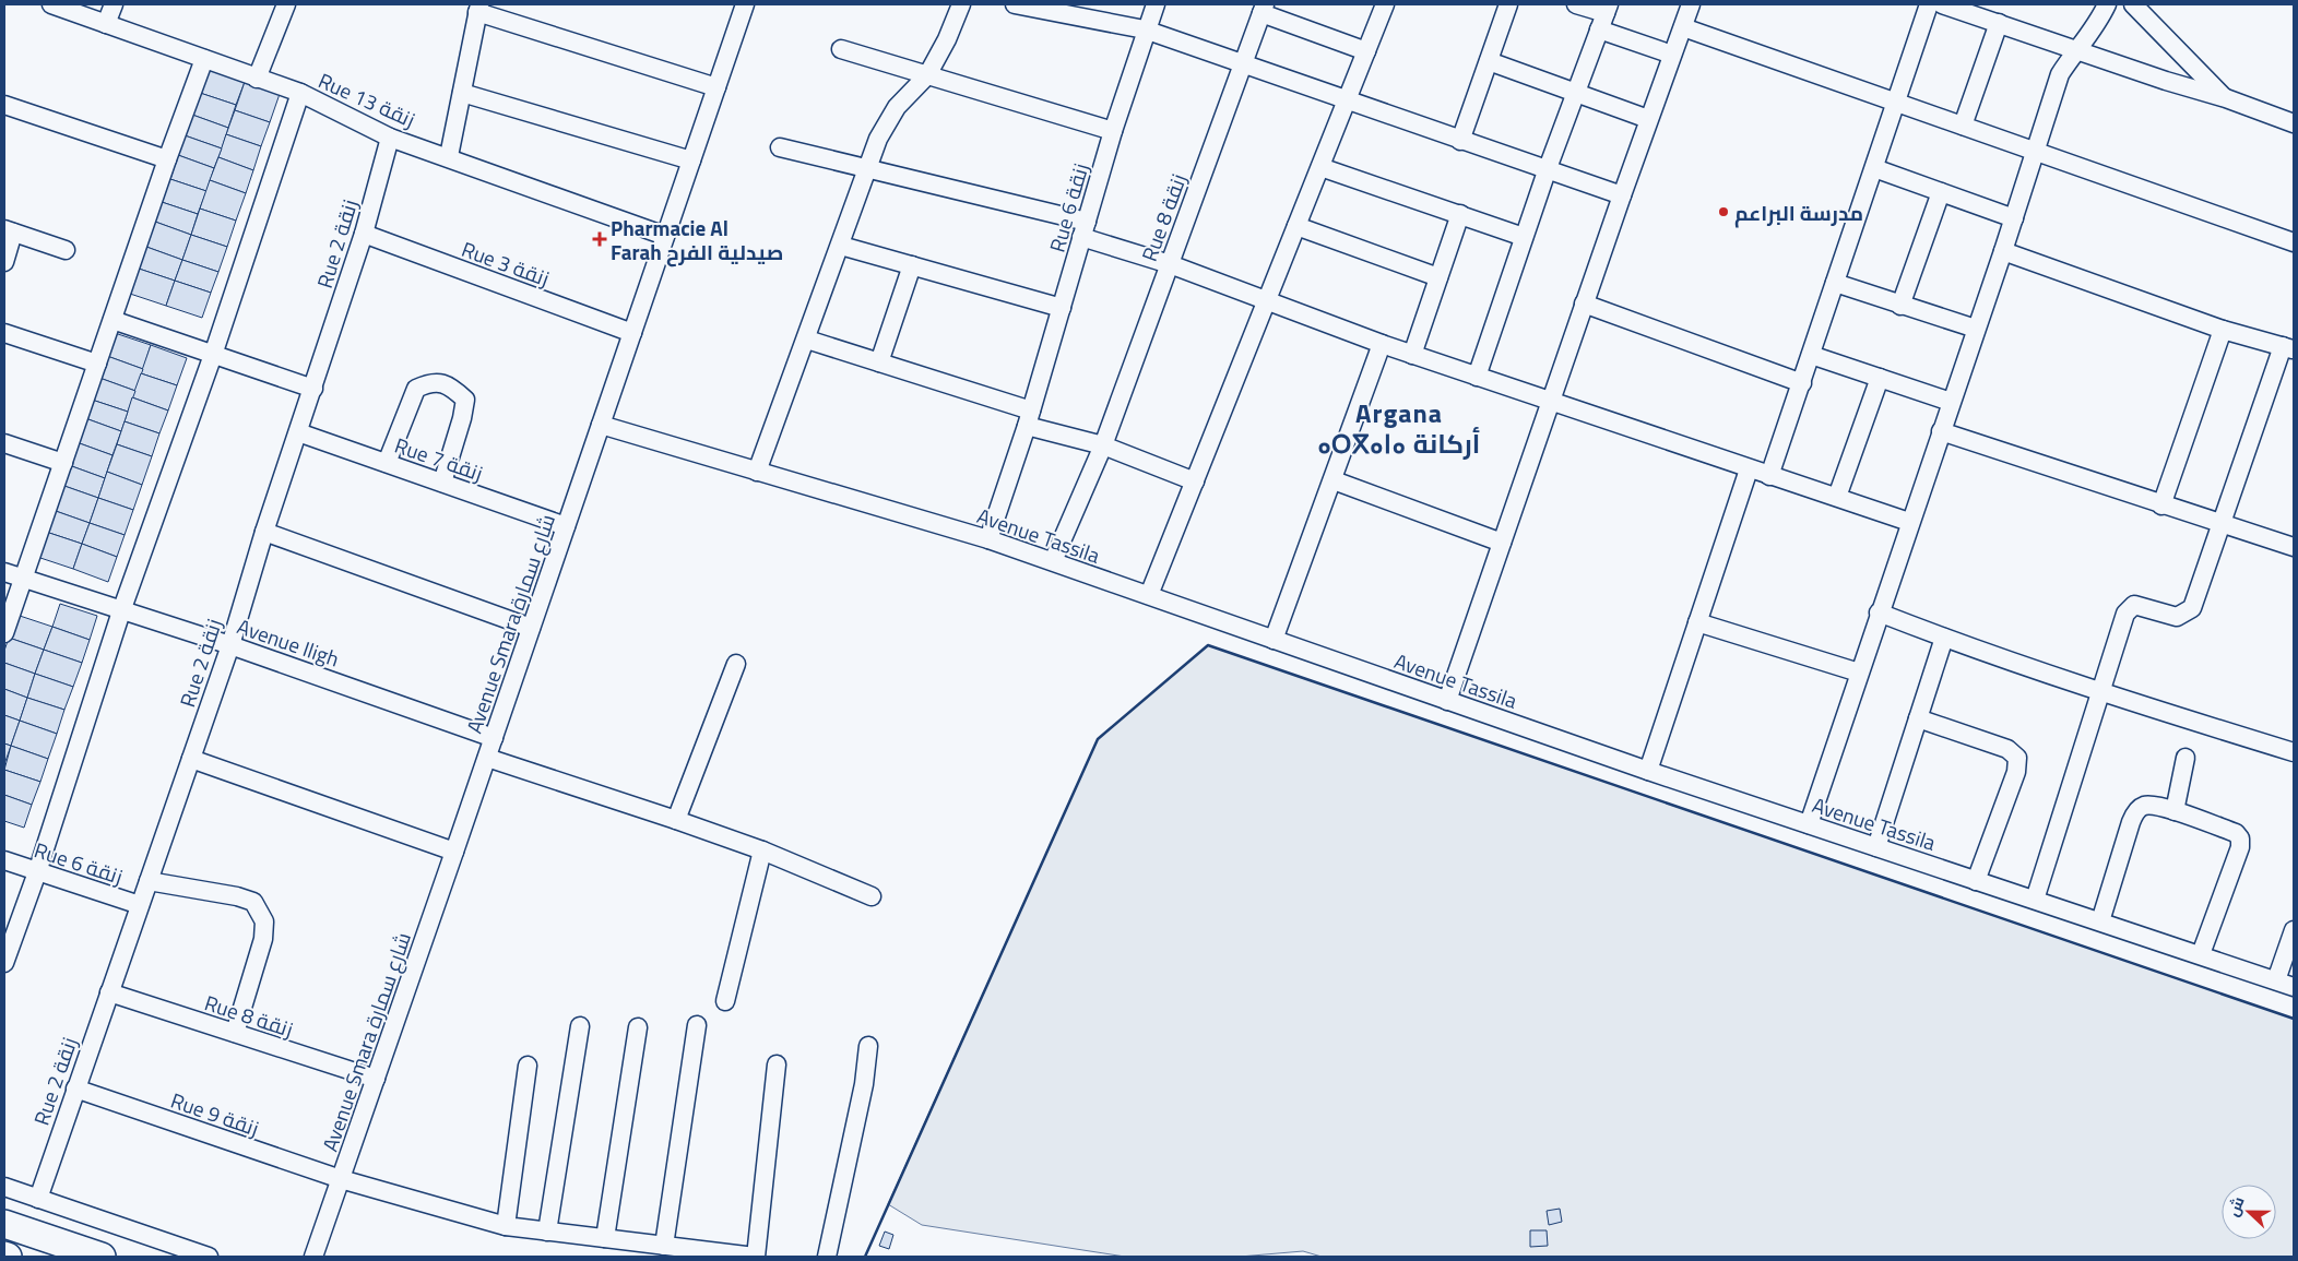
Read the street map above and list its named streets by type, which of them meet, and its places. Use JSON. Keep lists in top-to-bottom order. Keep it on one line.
{"streets":{"street":["Rue 13 زنقة","Rue 6 زنقة","Rue 8 زنقة","Rue 2 زنقة","Rue 3 زنقة","Rue 7 زنقة","Avenue Tassila","Avenue Smara شارع سمارة","Avenue Iligh","Rue 9 زنقة"]},"crossings":[["Rue 13 زنقة","Rue 2 زنقة"],["Rue 13 زنقة","Avenue Smara شارع سمارة"],["Rue 6 زنقة","Rue 2 زنقة"],["Rue 6 زنقة","Avenue Tassila"],["Rue 8 زنقة","Rue 2 زنقة"],["Rue 8 زنقة","Avenue Tassila"],["Rue 8 زنقة","Avenue Smara شارع سمارة"],["Rue 2 زنقة","Rue 3 زنقة"],["Rue 2 زنقة","Rue 7 زنقة"],["Rue 2 زنقة","Avenue Iligh"],["Rue 2 زنقة","Rue 9 زنقة"],["Rue 3 زنقة","Avenue Smara شارع سمارة"],["Rue 7 زنقة","Avenue Smara شارع سمارة"],["Avenue Tassila","Avenue Smara شارع سمارة"],["Avenue Smara شارع سمارة","Avenue Iligh"],["Avenue Smara شارع سمارة","Rue 9 زنقة"]],"districts":["Argana ⴰⵔⴳⴰⵏⴰ أركانة"],"places":{"other":["مدرسة البراعم"],"health":["Pharmacie Al Farah صيدلية الفرح"]},"north":"left"}
